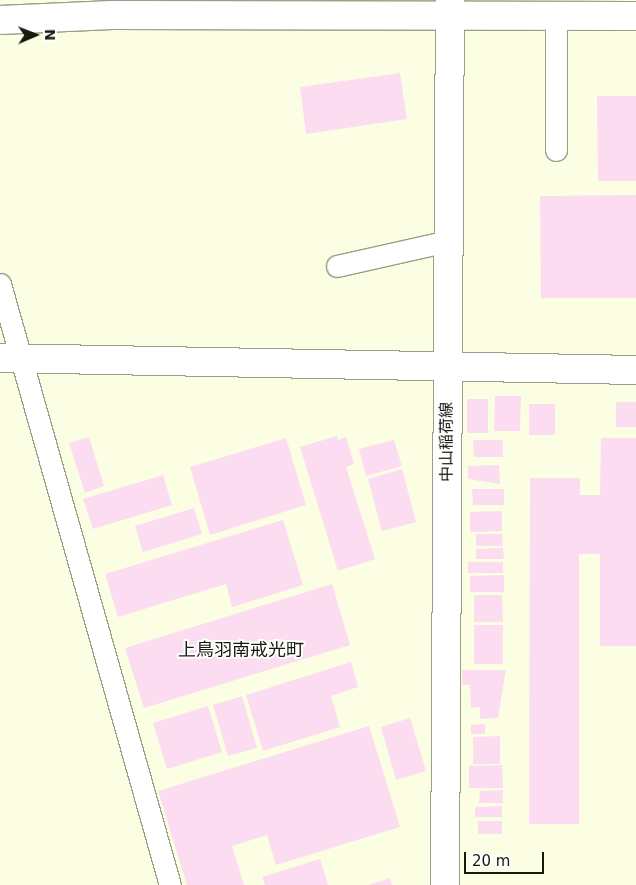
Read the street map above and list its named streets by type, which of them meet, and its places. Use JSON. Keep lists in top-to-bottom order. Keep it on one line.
{"streets":{"street":["中山稲荷線"]},"districts":["上鳥羽南戒光町"],"scale_bar":"20 m","north":"right"}
